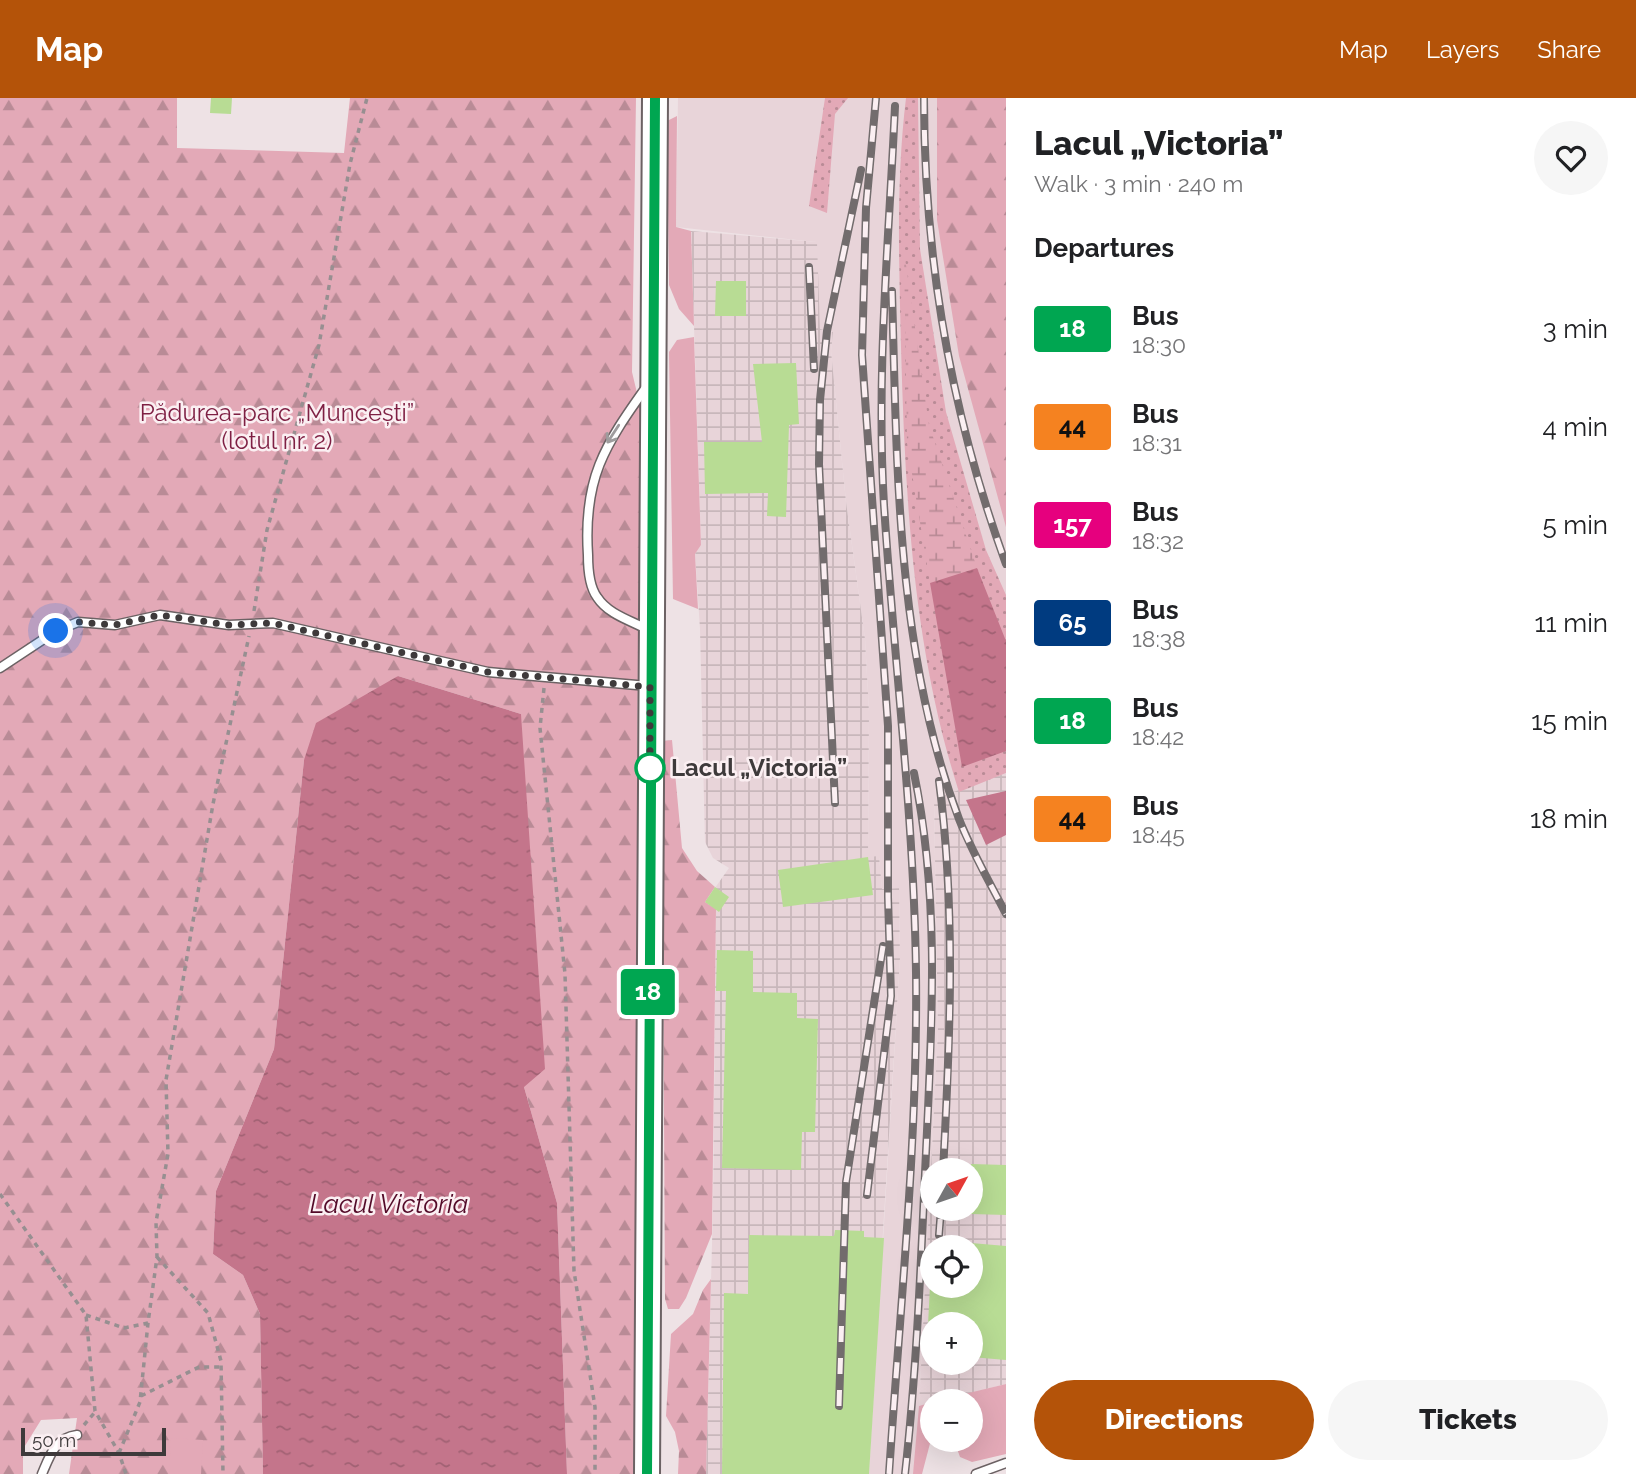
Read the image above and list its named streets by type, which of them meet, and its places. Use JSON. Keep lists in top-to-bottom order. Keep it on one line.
{"water":["Lacul Victoria"],"parks":["Pădurea-parc „Muncești” (lotul nr. 2)"],"places":["Lacul „Victoria”"],"lines":["bus line 18"],"scale_bar":"50 m","north":"top right","page":{"header":"Map","nav":["Map","Layers","Share"],"on_map":"18","heading":[["Lacul „Victoria”","Walk · 3 min · 240 m"],"Departures"],"list":[{"mark":"18","name":"Bus","note":"18:30","value":"3 min"},{"mark":"44","name":"Bus","note":"18:31","value":"4 min"},{"mark":"157","name":"Bus","note":"18:32","value":"5 min"},{"mark":"65","name":"Bus","note":"18:38","value":"11 min"},{"mark":"18","name":"Bus","note":"18:42","value":"15 min"},{"mark":"44","name":"Bus","note":"18:45","value":"18 min"}],"map_buttons":["+","−"],"buttons":["Directions","Tickets"],"scale":"50 m"}}
